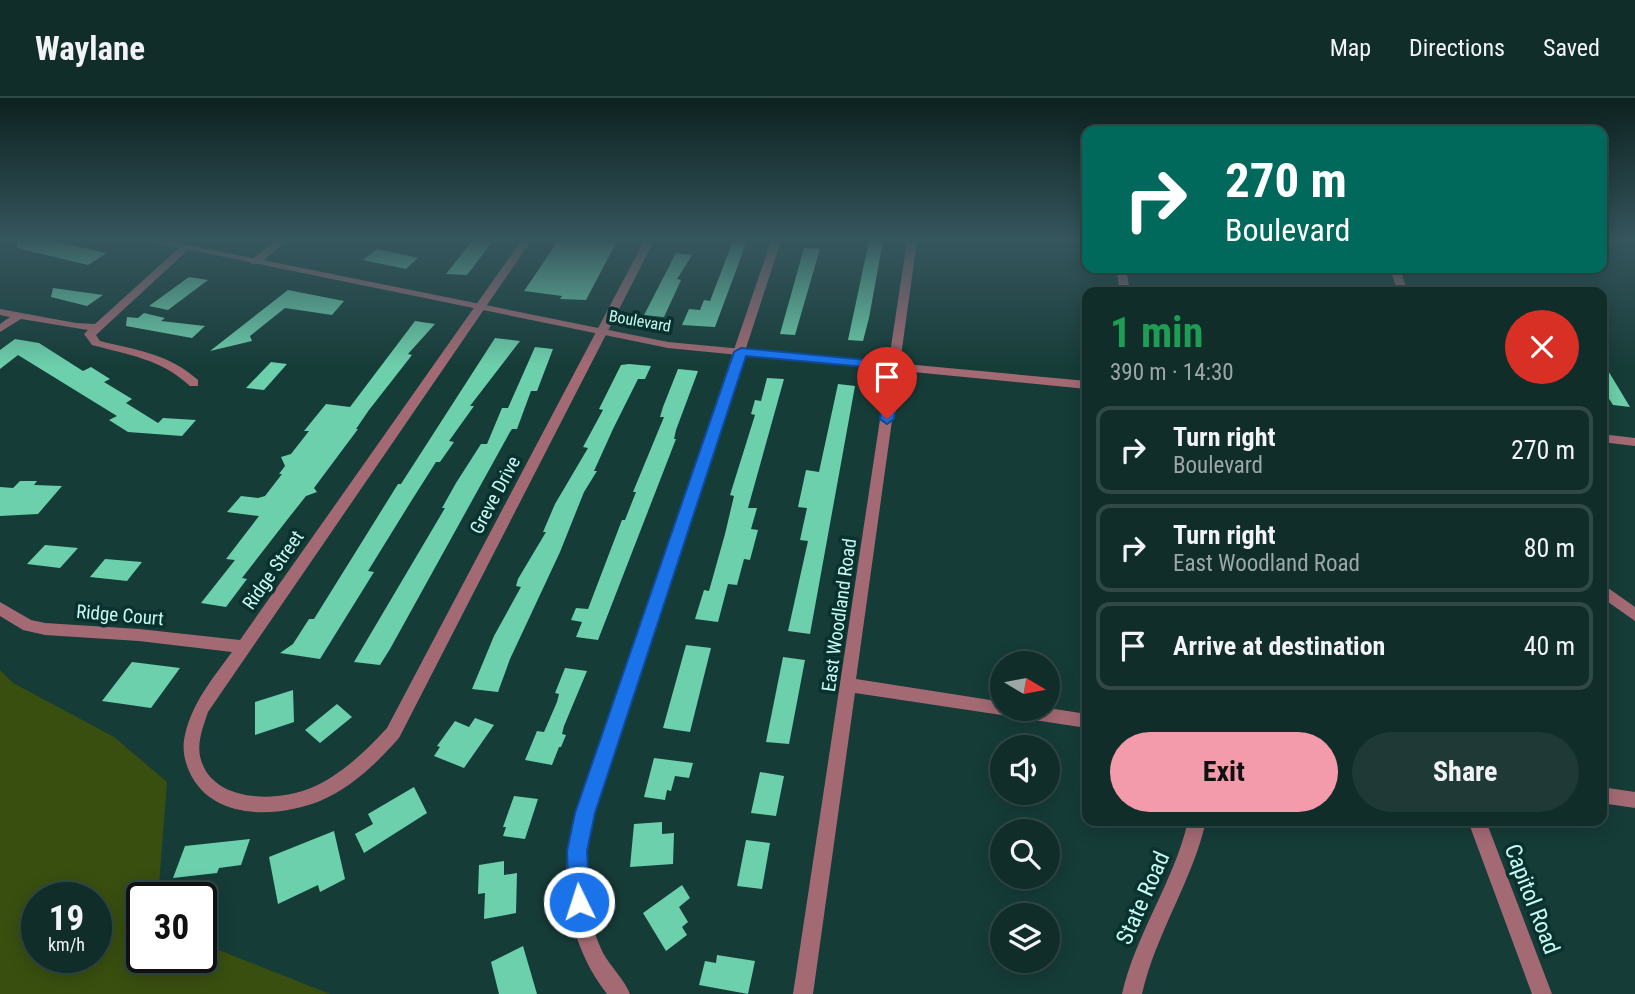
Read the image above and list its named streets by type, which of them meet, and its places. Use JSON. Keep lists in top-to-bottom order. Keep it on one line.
{"streets":{"street":["Boulevard","Greve Drive","Ridge Street","Ridge Court","East Woodland Road","State Road","Capitol Road"]},"crossings":[["Boulevard","Greve Drive"],["Boulevard","Ridge Street"],["Boulevard","East Woodland Road"],["Greve Drive","Ridge Street"],["Ridge Street","Ridge Court"]],"north":"right","page":{"header":"Waylane","nav":["Map","Directions","Saved"],"turn":["270 m","Boulevard"],"heading":["1 min","390 m · 14:30"],"list":[{"name":"Turn right","note":"Boulevard","value":"270 m"},{"name":"Turn right","note":"East Woodland Road","value":"80 m"},{"name":"Arrive at destination","value":"40 m"}],"buttons":["Exit","Share"],"speed":"19 km/h","limit":"30"}}
